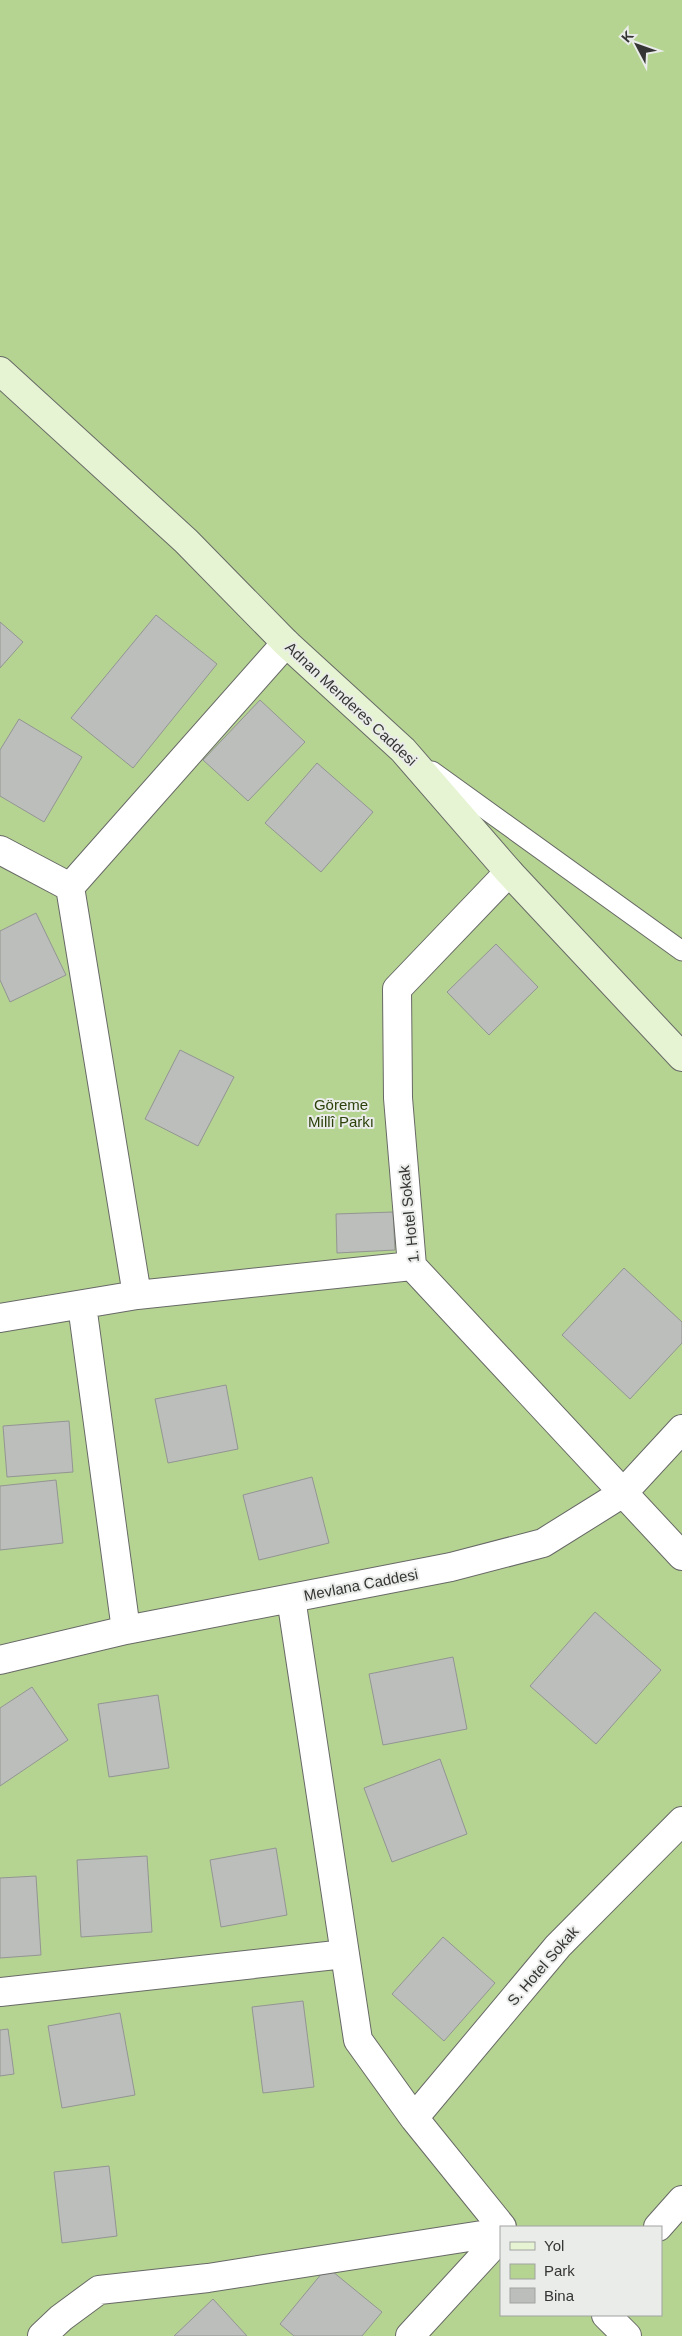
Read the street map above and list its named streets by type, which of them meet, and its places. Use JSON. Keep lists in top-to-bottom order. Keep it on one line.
{"streets":{"street":["Adnan Menderes Caddesi","1. Hotel Sokak","Mevlana Caddesi","S. Hotel Sokak"]},"crossings":[["Adnan Menderes Caddesi","1. Hotel Sokak"],["1. Hotel Sokak","Mevlana Caddesi"]],"parks":["Göreme Millî Parkı"],"legend":["Yol","Park","Bina"],"north":"top left"}
